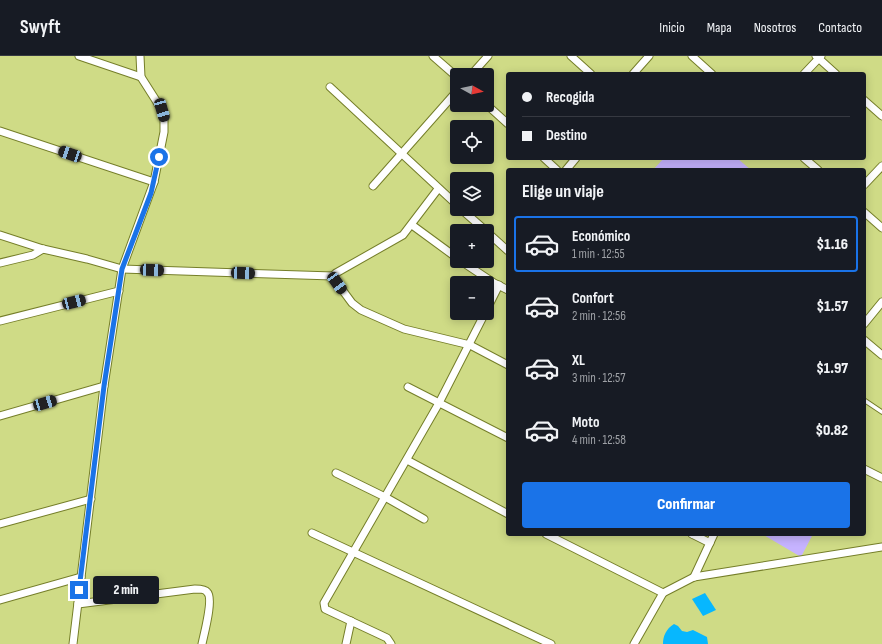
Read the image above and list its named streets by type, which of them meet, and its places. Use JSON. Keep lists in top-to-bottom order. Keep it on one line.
{"north":"right","page":{"header":"Swyft","nav":["Inicio","Mapa","Nosotros","Contacto"],"map_buttons":["+","−"],"banner":["Recogida","Destino"],"heading":"Elige un viaje","list":[{"name":"Económico","note":"1 min · 12:55","value":"$1.16"},{"name":"Confort","note":"2 min · 12:56","value":"$1.57"},{"name":"XL","note":"3 min · 12:57","value":"$1.97"},{"name":"Moto","note":"4 min · 12:58","value":"$0.82"}],"buttons":"Confirmar","bubble":"2 min"}}
